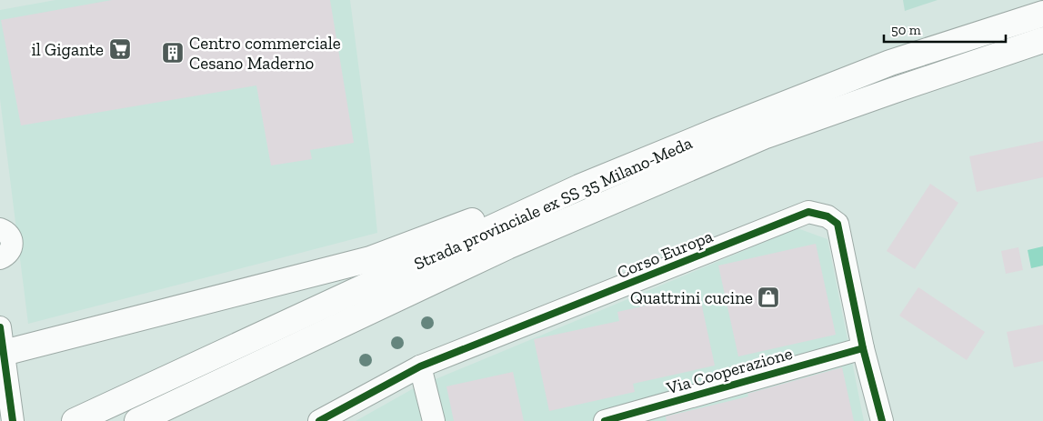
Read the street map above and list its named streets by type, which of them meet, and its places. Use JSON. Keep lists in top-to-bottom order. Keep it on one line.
{"streets":{"highway":["Strada provinciale ex SS 35 Milano-Meda"],"street":["Corso Europa","Via Cooperazione"]},"crossings":[["Corso Europa","Via Cooperazione"]],"places":{"supermarket":["il Gigante"],"building":["Centro commerciale Cesano Maderno"],"shop":["Quattrini cucine"]},"scale_bar":"50 m"}
